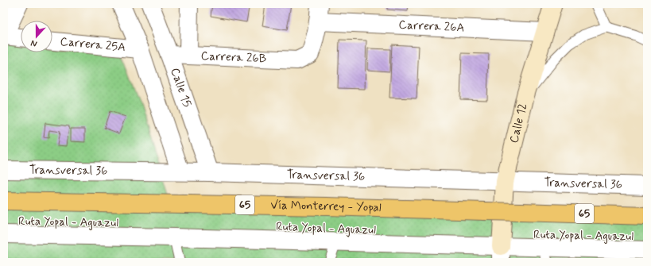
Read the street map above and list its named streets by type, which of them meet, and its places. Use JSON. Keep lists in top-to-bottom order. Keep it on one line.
{"streets":{"highway":["65","Vía Monterrey - Yopal"],"main road":["Calle 12"],"street":["Carrera 26A","Carrera 25A","Carrera 26B","Calle 15","Transversal 36"],"lane":["Ruta Yopal - Aguazul"]},"crossings":[["Carrera 26A","Carrera 26B"],["Carrera 26A","Calle 12"],["Carrera 26B","Calle 15"],["Calle 15","Transversal 36"],["Calle 12","Transversal 36"],["Calle 12","Ruta Yopal - Aguazul"]],"north":"bottom"}
